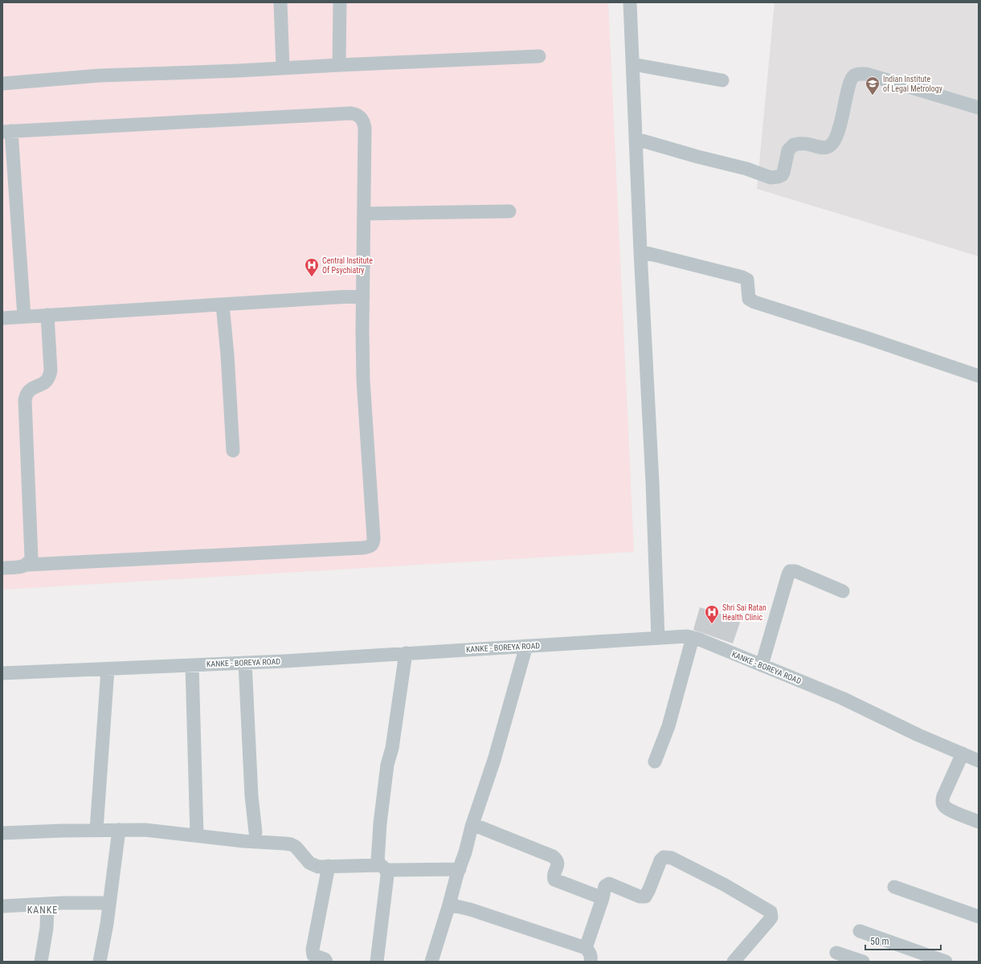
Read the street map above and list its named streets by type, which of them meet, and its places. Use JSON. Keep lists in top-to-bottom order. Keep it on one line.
{"streets":{"street":["KANKE - BOREYA ROAD"]},"districts":["KANKE"],"places":{"school or university":["Indian Institute of Legal Metrology"],"hospital":["Central Institute Of Psychiatry","Shri Sai Ratan Health Clinic"]},"scale_bar":"50 m"}
